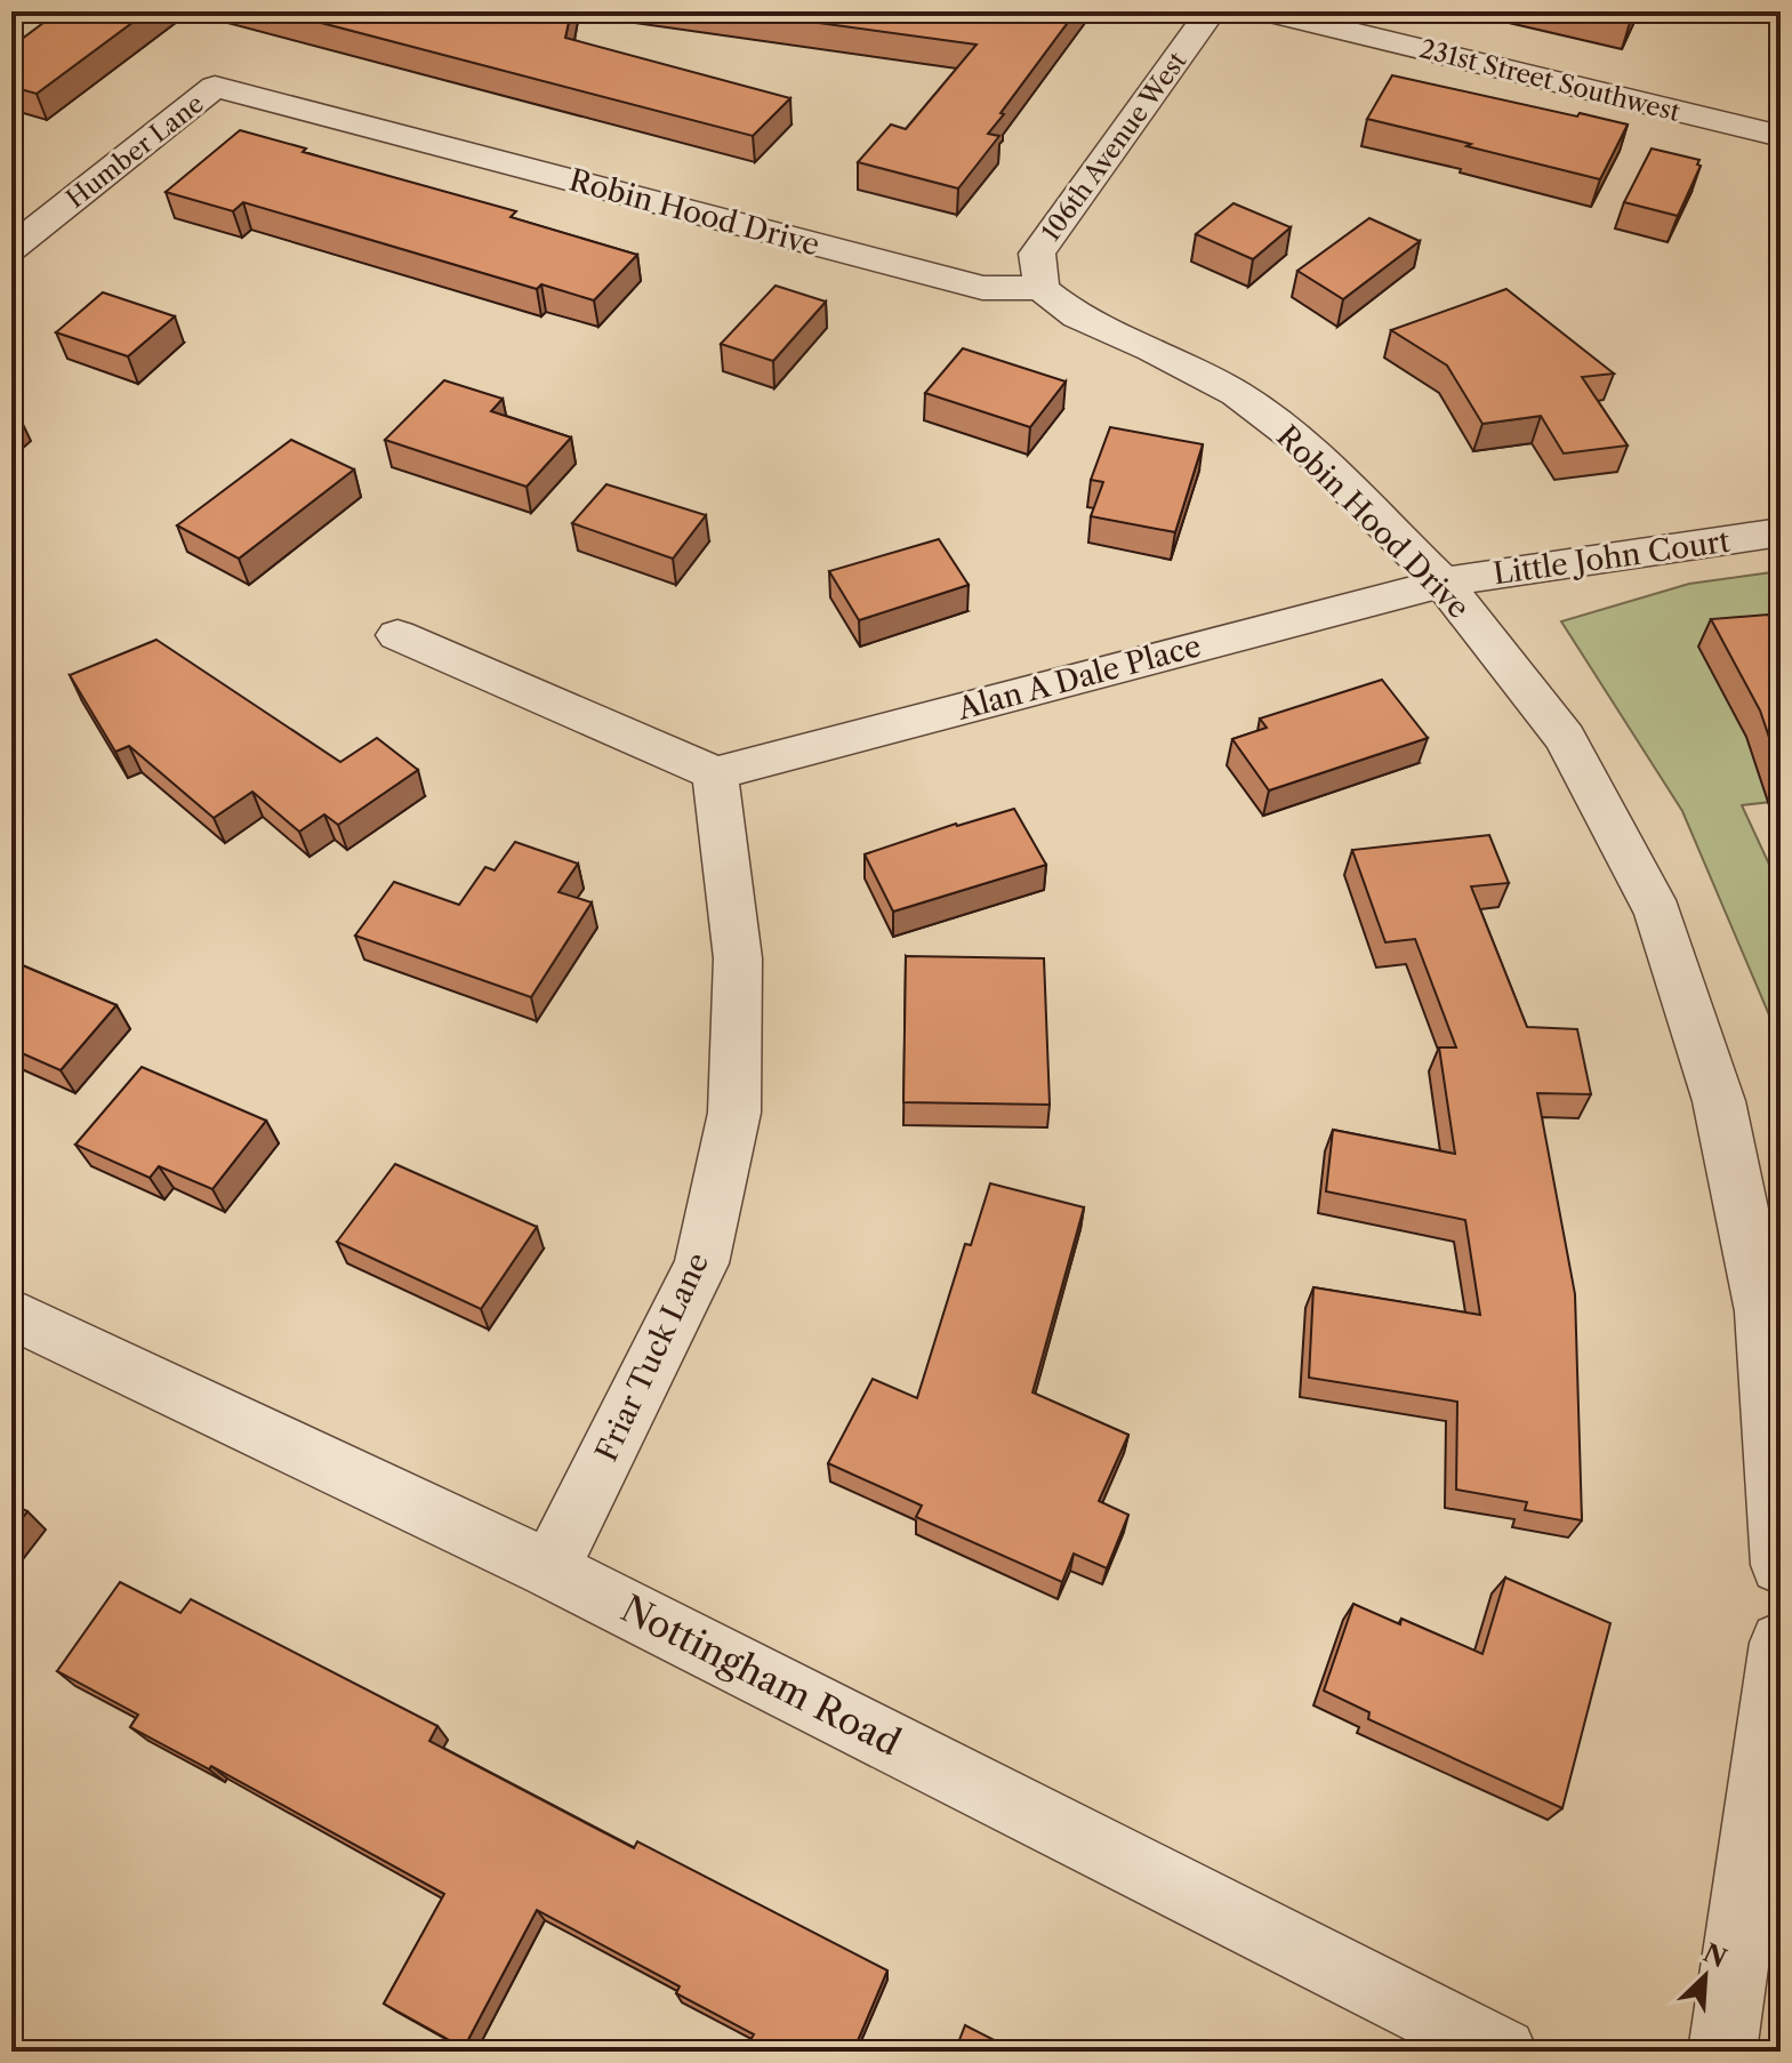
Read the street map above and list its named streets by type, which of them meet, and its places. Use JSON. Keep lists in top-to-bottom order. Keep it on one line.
{"streets":{"street":["231st Street Southwest","106th Avenue West","Humber Lane","Robin Hood Drive","Little John Court","Alan A Dale Place","Friar Tuck Lane","Nottingham Road"]},"crossings":[["106th Avenue West","Robin Hood Drive"],["Humber Lane","Robin Hood Drive"],["Robin Hood Drive","Little John Court"],["Robin Hood Drive","Alan A Dale Place"],["Little John Court","Alan A Dale Place"],["Alan A Dale Place","Friar Tuck Lane"],["Friar Tuck Lane","Nottingham Road"]],"north":"top right"}
